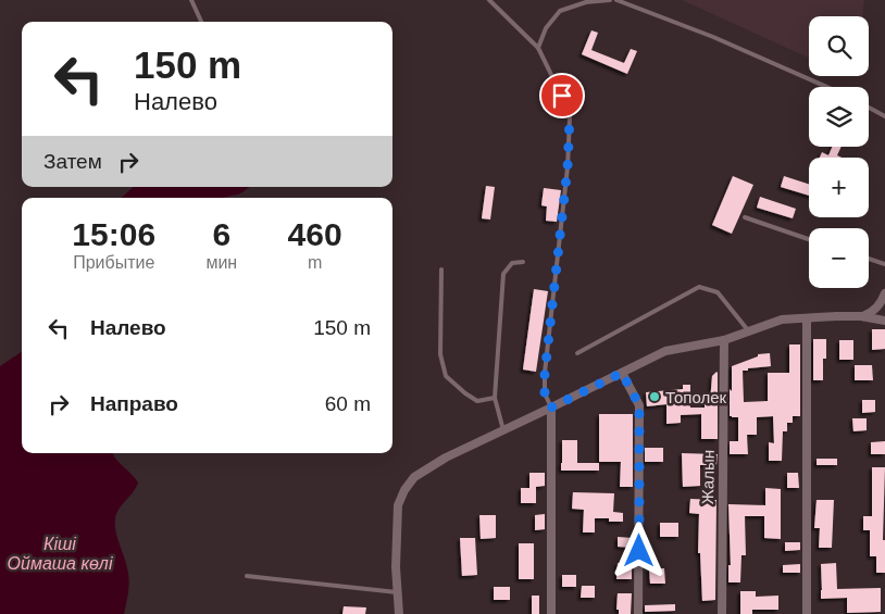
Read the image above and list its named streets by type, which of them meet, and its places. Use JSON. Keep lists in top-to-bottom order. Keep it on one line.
{"streets":{"street":["Жалын"]},"water":["Кіші Оймаша көлi"],"places":["Тополек"],"page":{"map_buttons":["+","−"],"turn":["150 m","Налево"],"then":"Затем","eta":["15:06","Прибытие","6","мин","460","m"],"list":[{"name":"Налево","value":"150 m"},{"name":"Направо","value":"60 m"}]}}
